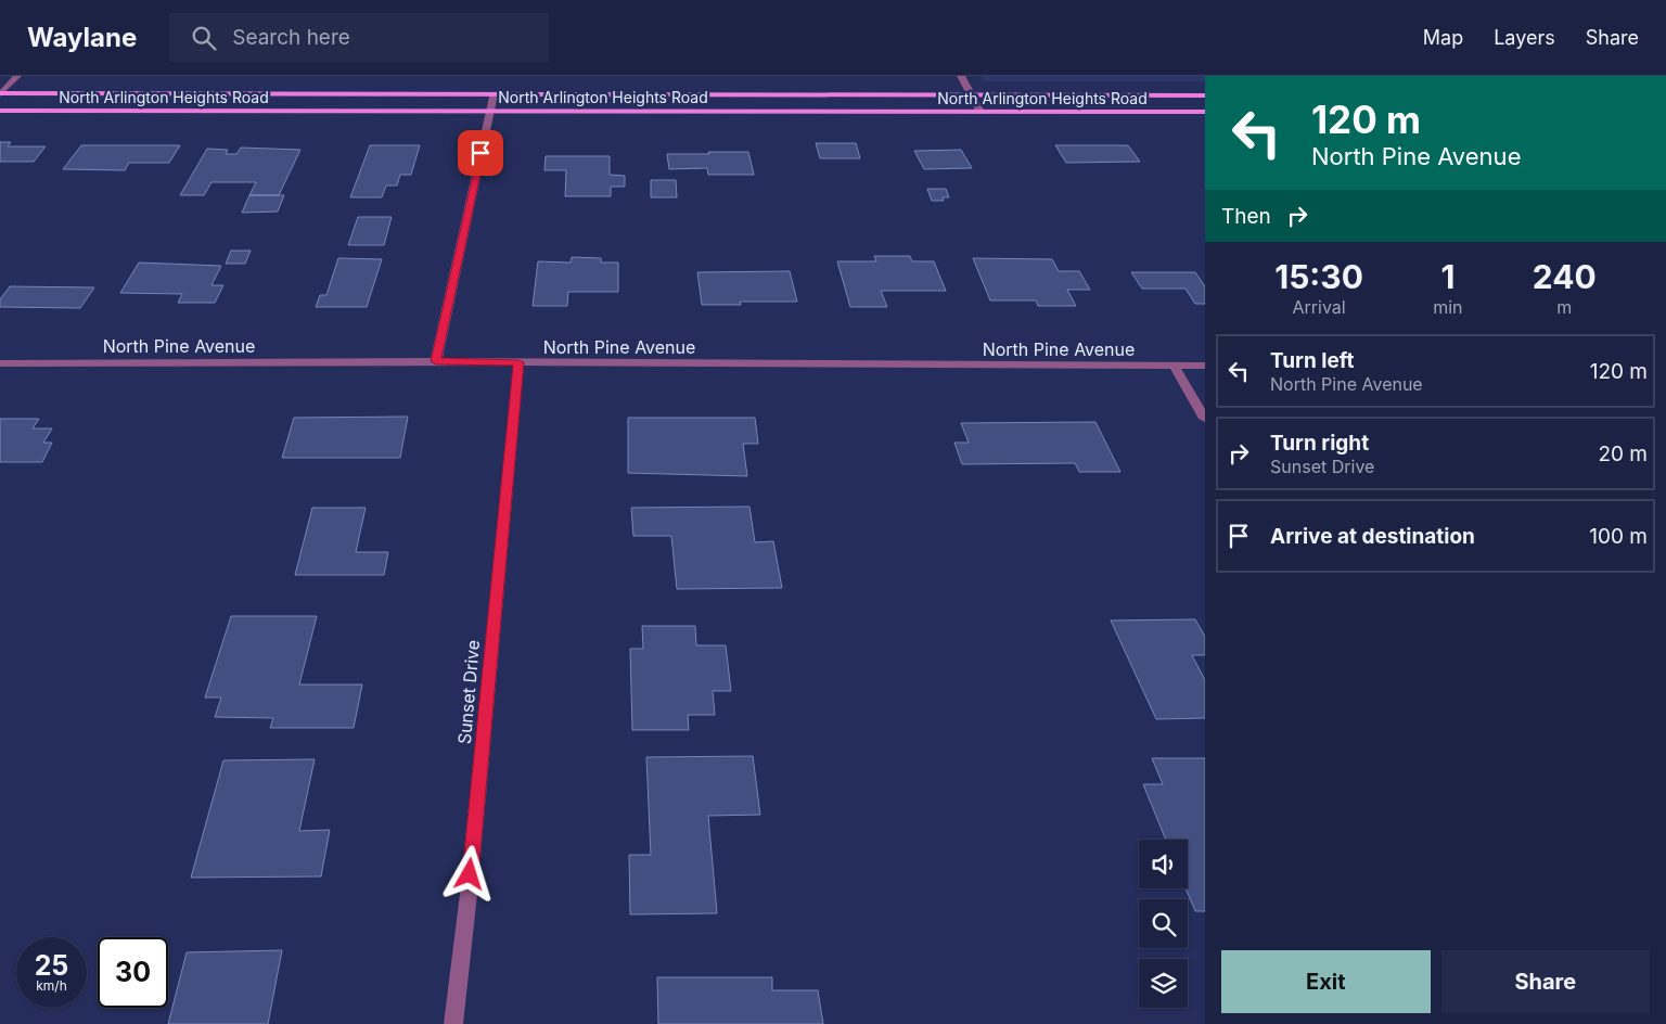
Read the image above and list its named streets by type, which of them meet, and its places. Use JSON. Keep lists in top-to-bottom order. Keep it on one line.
{"streets":{"main road":["North Arlington Heights Road"],"street":["North Pine Avenue","Sunset Drive"]},"crossings":[["North Pine Avenue","Sunset Drive"]],"page":{"header":"Waylane","search":"Search here","nav":["Map","Layers","Share"],"turn":["120 m","North Pine Avenue"],"then":"Then","eta":["15:30","Arrival","1","min","240","m"],"list":[{"name":"Turn left","note":"North Pine Avenue","value":"120 m"},{"name":"Turn right","note":"Sunset Drive","value":"20 m"},{"name":"Arrive at destination","value":"100 m"}],"speed":"25 km/h","limit":"30","buttons":["Exit","Share"]}}
